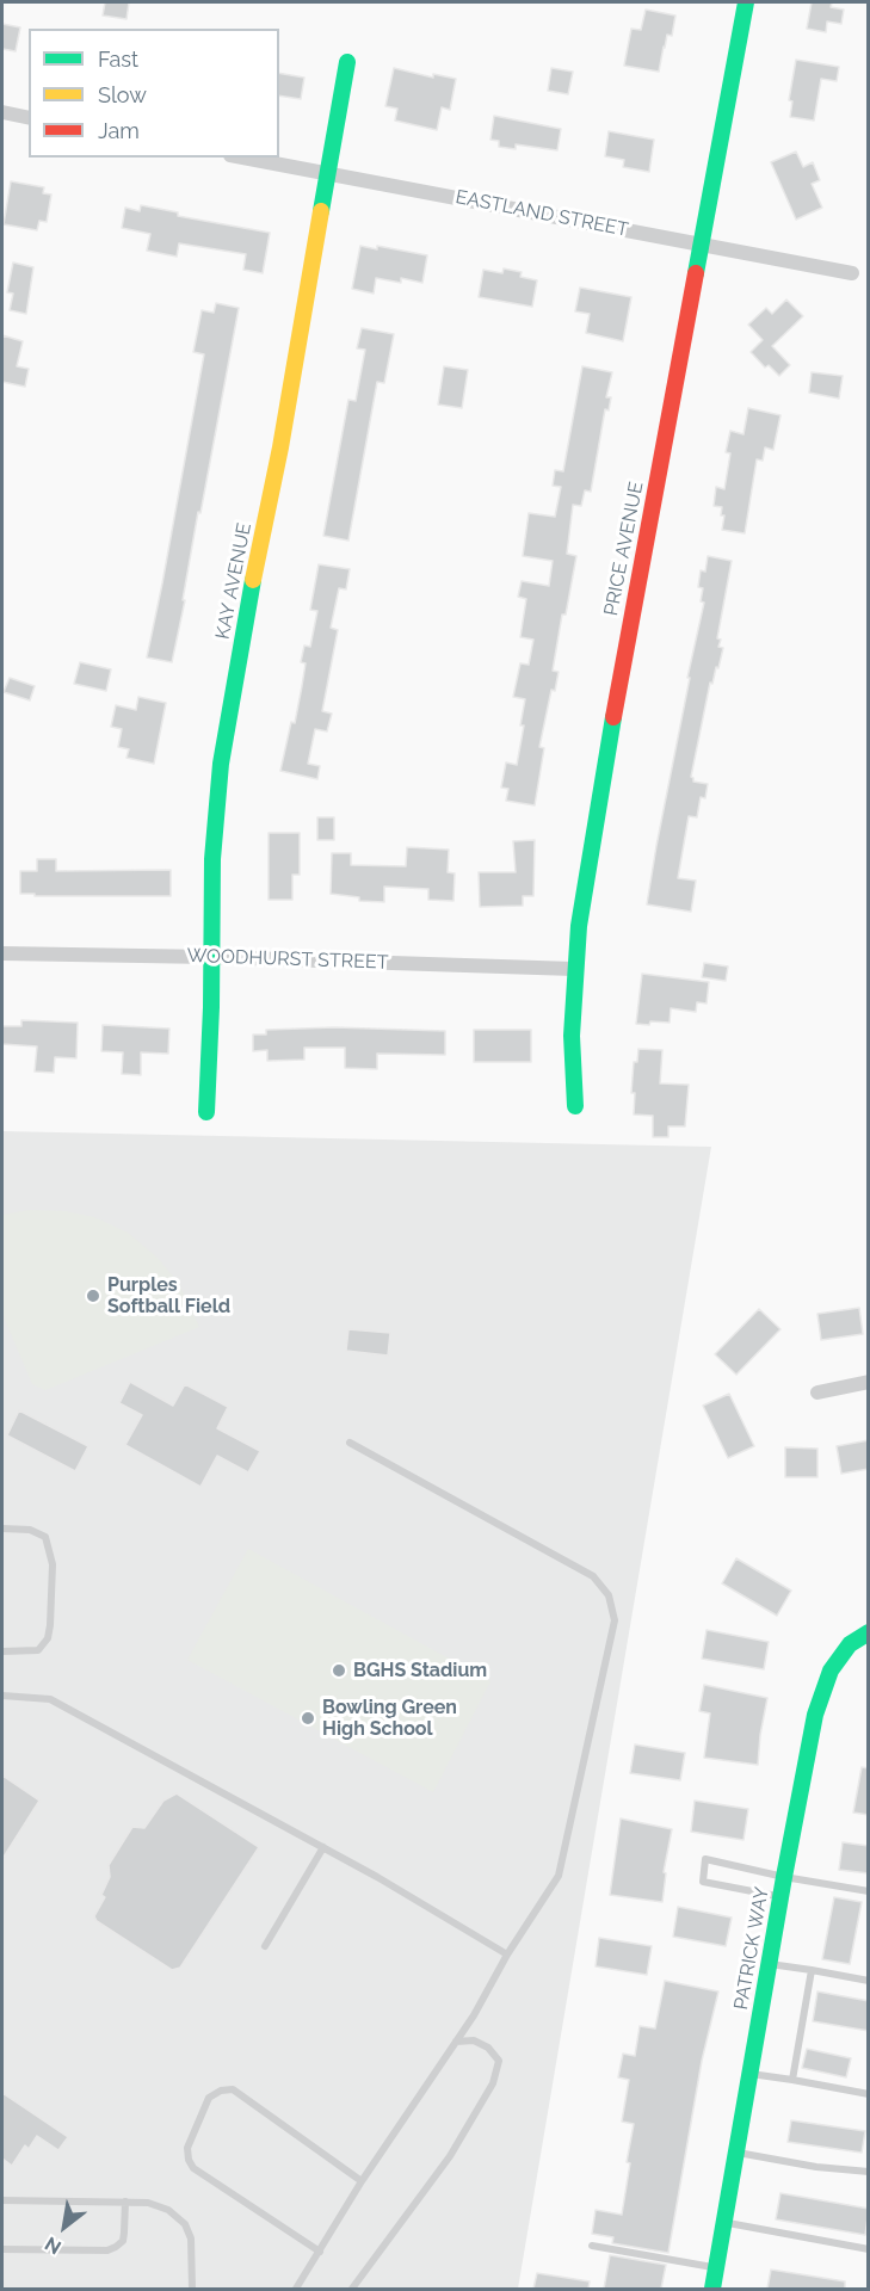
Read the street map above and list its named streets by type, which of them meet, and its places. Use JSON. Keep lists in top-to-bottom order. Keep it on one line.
{"streets":{"street":["EASTLAND STREET","PRICE AVENUE","KAY AVENUE","WOODHURST STREET","PATRICK WAY"]},"crossings":[["EASTLAND STREET","PRICE AVENUE"],["EASTLAND STREET","KAY AVENUE"],["PRICE AVENUE","WOODHURST STREET"],["KAY AVENUE","WOODHURST STREET"]],"places":["Purples Softball Field","BGHS Stadium","Bowling Green High School"],"legend":["Fast","Slow","Jam"],"north":"bottom left"}
